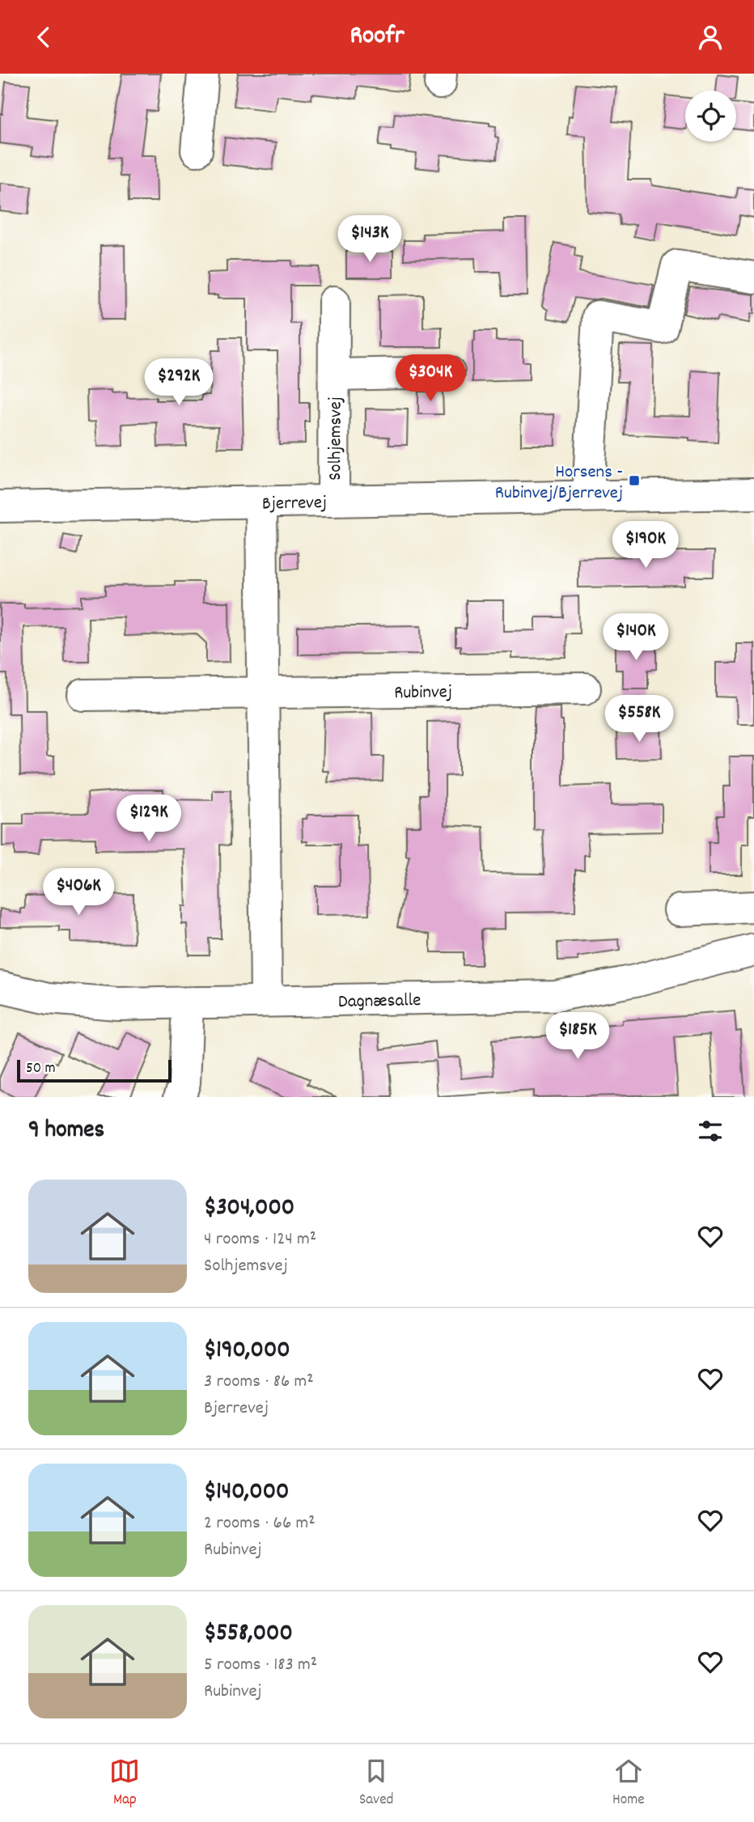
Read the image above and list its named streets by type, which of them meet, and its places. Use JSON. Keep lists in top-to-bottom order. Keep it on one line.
{"streets":{"street":["Solhjemsvej","Bjerrevej","Rubinvej","Dagnæsalle"]},"crossings":[["Solhjemsvej","Bjerrevej"]],"places":{"transit":["Horsens - Rubinvej/Bjerrevej"]},"scale_bar":"50 m","page":{"header":"Roofr","price":["$143K","$304K","$292K","$190K","$140K","$558K","$129K","$406K","$185K"],"scale":"50 m","heading":"9 homes","list":[{"name":"$304,000","note":"4 rooms · 124 m² · Solhjemsvej"},{"name":"$190,000","note":"3 rooms · 86 m² · Bjerrevej"},{"name":"$140,000","note":"2 rooms · 66 m² · Rubinvej"},{"name":"$558,000","note":"5 rooms · 183 m² · Rubinvej"}],"tabs":["Map","Saved","Home"]}}
